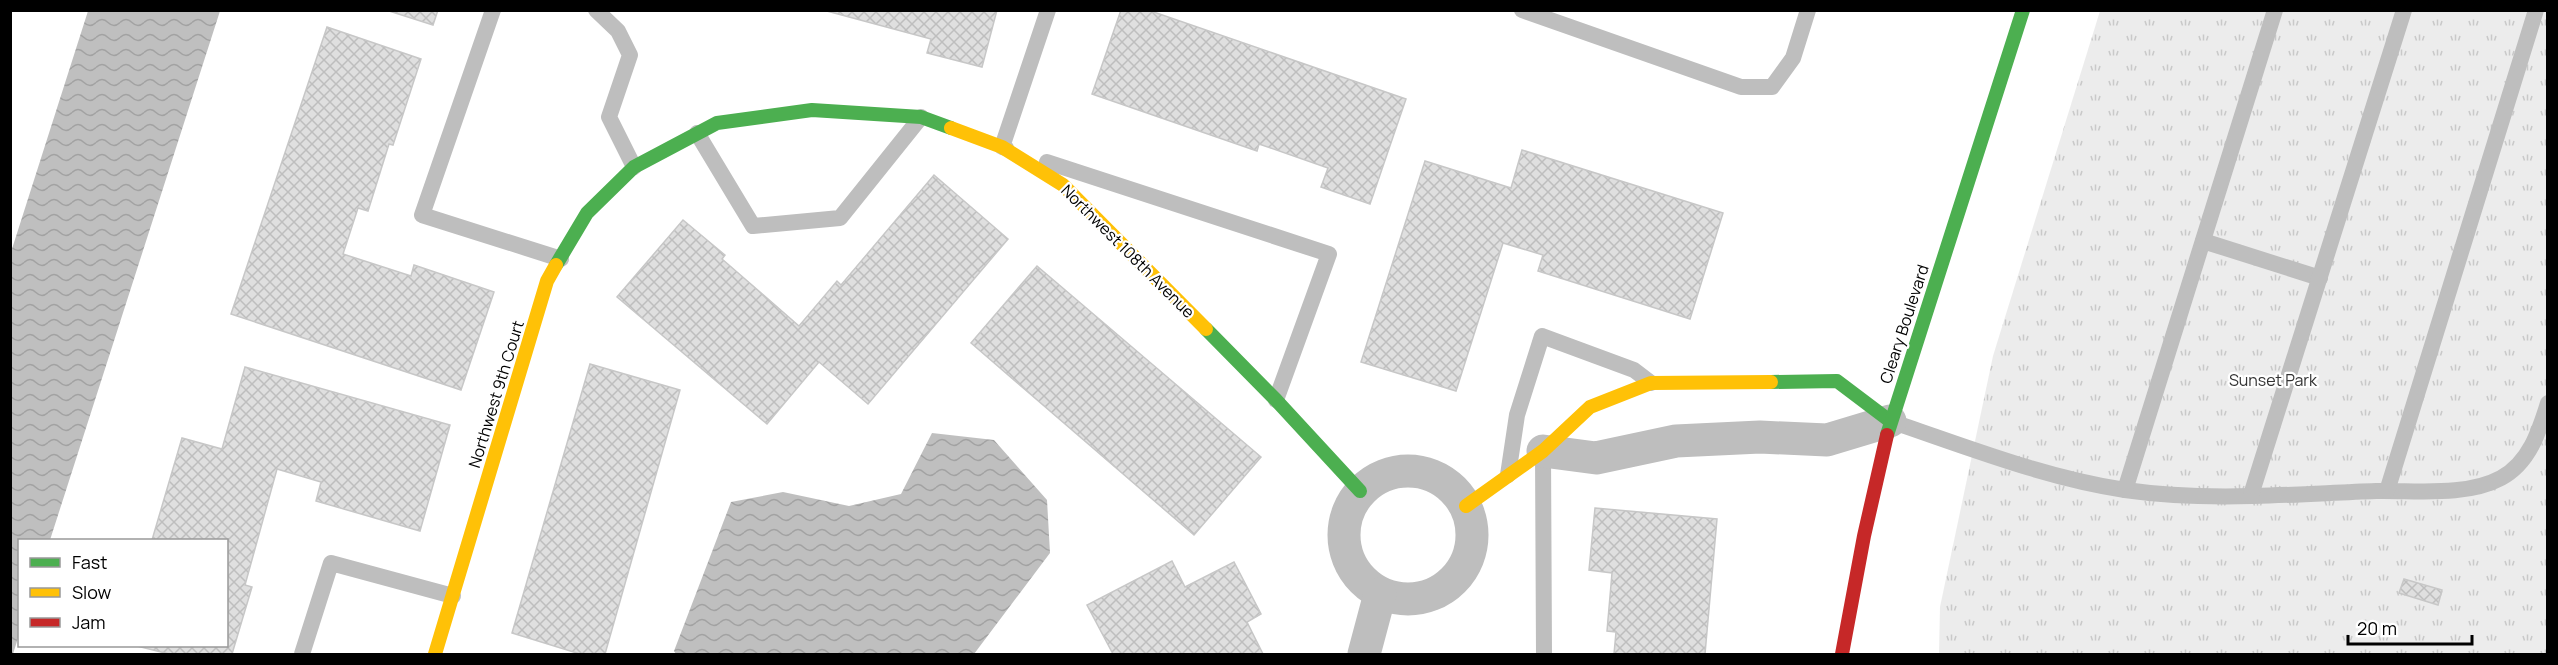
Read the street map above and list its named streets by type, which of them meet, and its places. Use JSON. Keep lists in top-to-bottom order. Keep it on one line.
{"streets":{"street":["Northwest 108th Avenue","Cleary Boulevard","Northwest 9th Court"]},"crossings":[["Northwest 108th Avenue","Northwest 9th Court"]],"parks":["Sunset Park"],"legend":["Fast","Slow","Jam"],"scale_bar":"20 m"}
